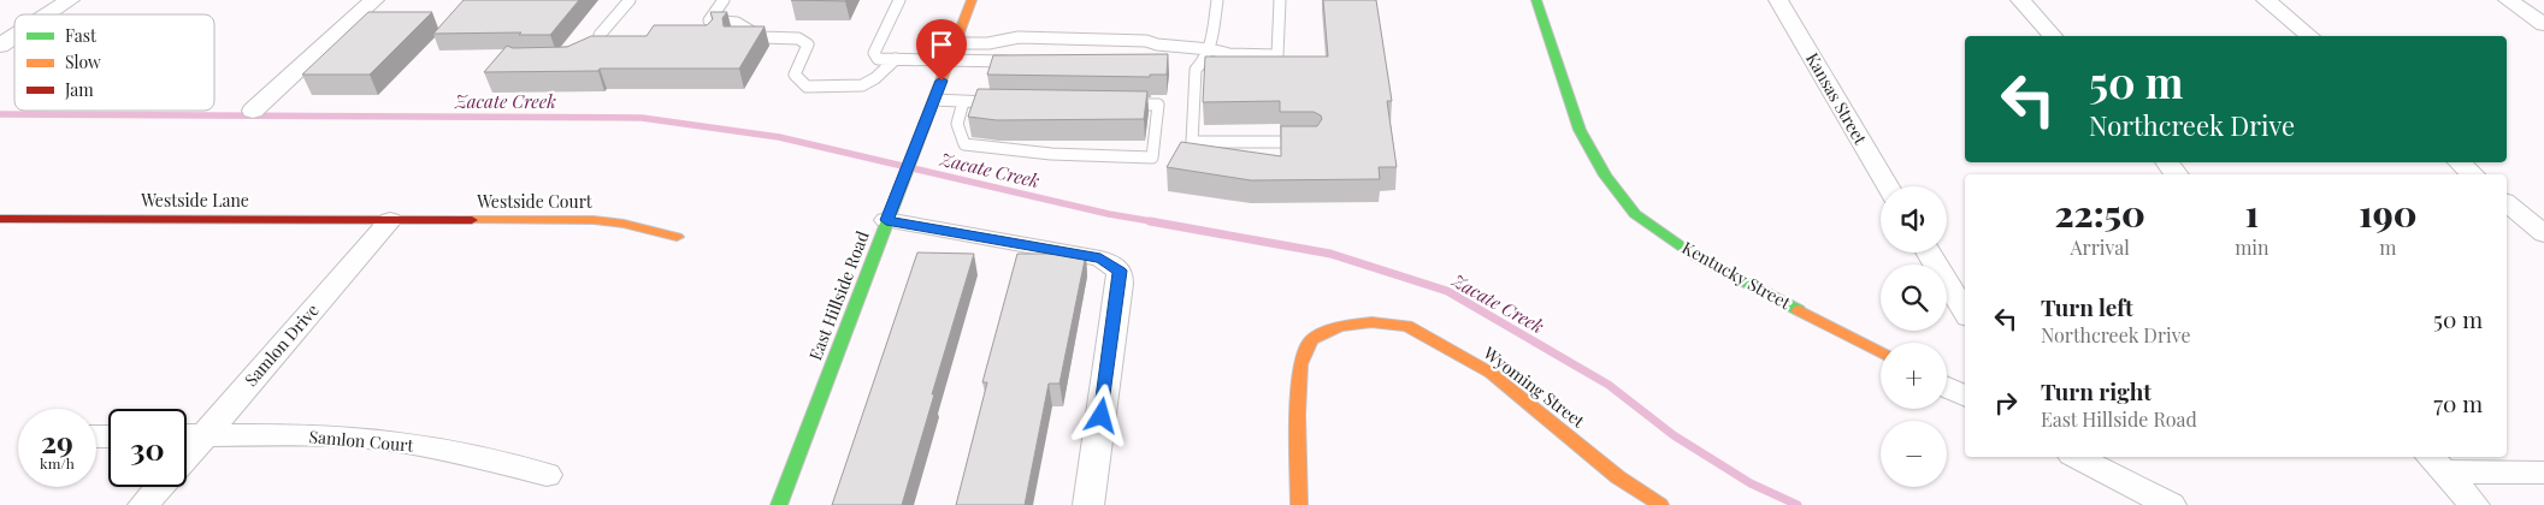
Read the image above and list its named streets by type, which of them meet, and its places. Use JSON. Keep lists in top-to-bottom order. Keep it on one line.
{"streets":{"street":["Kansas Street","Westside Lane","Westside Court","Kentucky Street","East Hillside Road","Samlon Drive","Wyoming Street","Samlon Court"]},"crossings":[["Westside Lane","Westside Court"],["Westside Lane","Samlon Drive"],["Westside Court","Samlon Drive"],["Samlon Drive","Samlon Court"]],"water":["Zacate Creek"],"legend":["Fast","Slow","Jam"],"page":{"turn":["50 m","Northcreek Drive"],"eta":["22:50","Arrival","1","min","190","m"],"map_buttons":["+","−"],"list":[{"name":"Turn left","note":"Northcreek Drive","value":"50 m"},{"name":"Turn right","note":"East Hillside Road","value":"70 m"}],"speed":"29 km/h","limit":"30"}}
